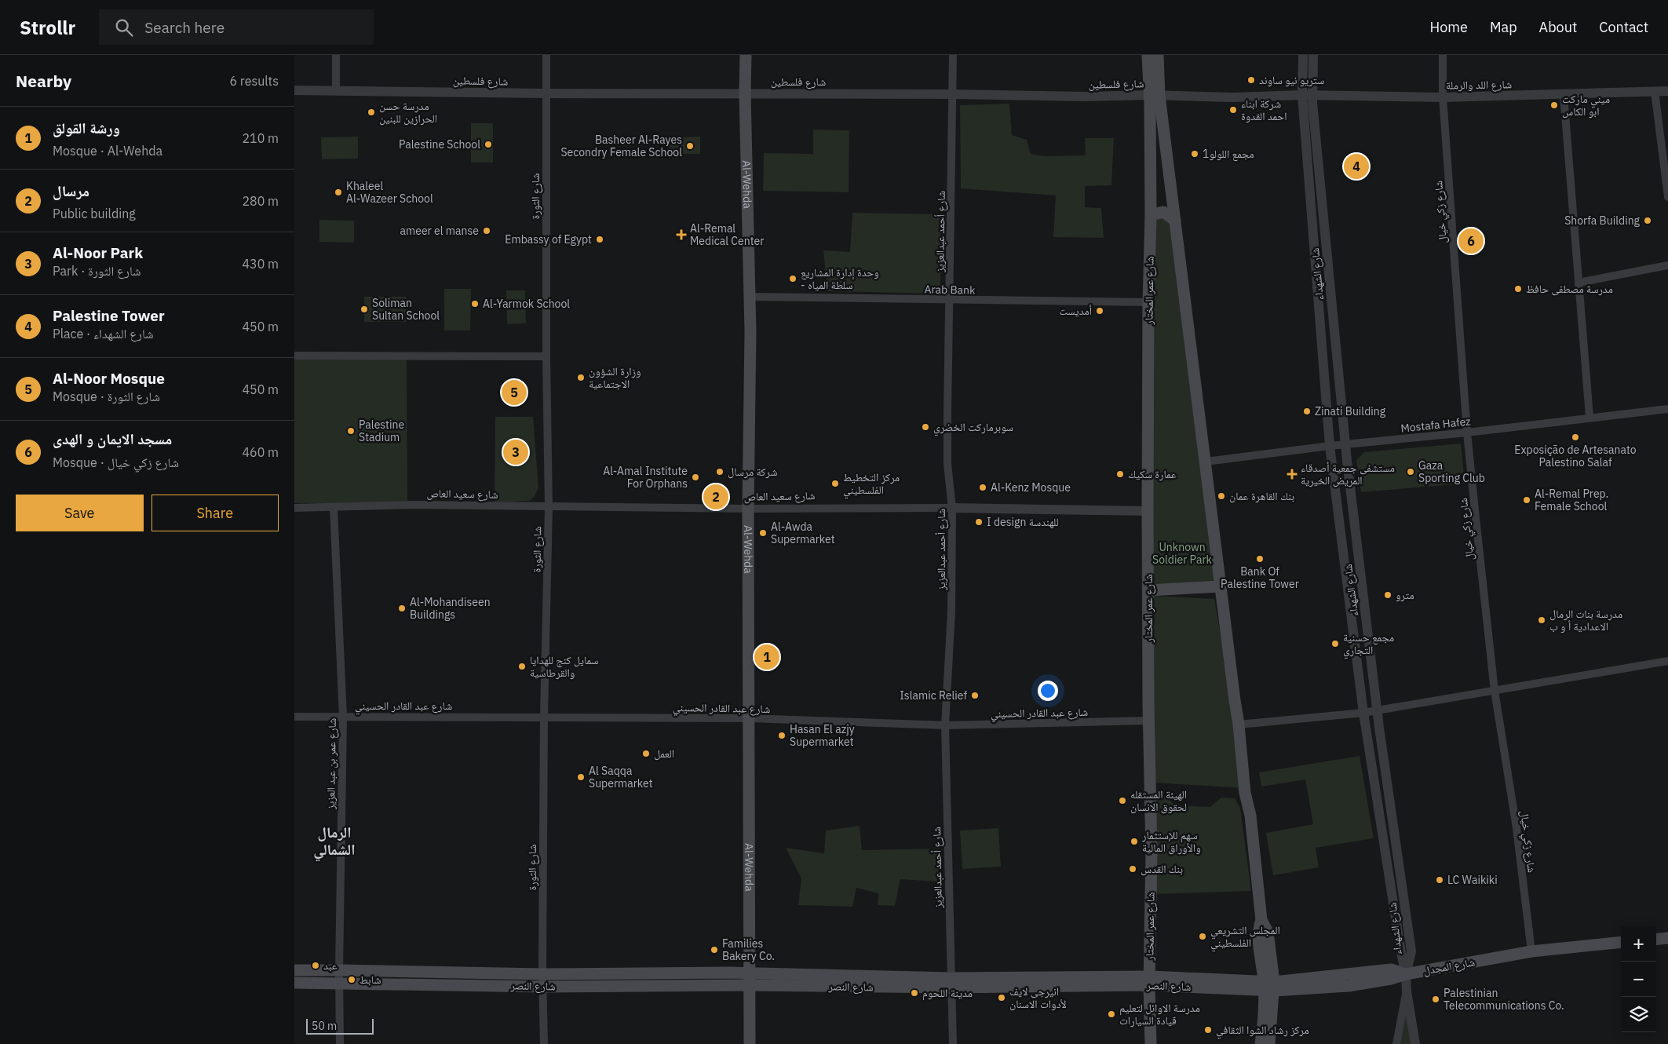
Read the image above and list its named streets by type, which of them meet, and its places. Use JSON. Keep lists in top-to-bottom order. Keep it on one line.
{"streets":{"main road":["Al-Wehda","شارع عمر المختار","شارع المجدل","شارع النصر"],"street":["شارع فلسطين","شارع اللد والرملة","شارع الثورة","شارع زكي خيال","شارع أحمد عبدالعزيز","شارع الشهداء","Arab Bank","Mostafa Hafez","شارع سعيد العاص","شارع عبد القادر الحسيني","شارع عمر بن عبد العزيز"]},"crossings":[["شارع فلسطين","شارع اللد والرملة"],["شارع فلسطين","Al-Wehda"],["شارع فلسطين","شارع الثورة"],["شارع فلسطين","شارع أحمد عبدالعزيز"],["شارع فلسطين","شارع الشهداء"],["شارع فلسطين","شارع عمر المختار"],["شارع اللد والرملة","شارع زكي خيال"],["شارع اللد والرملة","شارع الشهداء"],["Al-Wehda","Arab Bank"],["Al-Wehda","شارع سعيد العاص"],["Al-Wehda","شارع عبد القادر الحسيني"],["Al-Wehda","شارع النصر"],["شارع الثورة","شارع سعيد العاص"],["شارع الثورة","شارع عبد القادر الحسيني"],["شارع الثورة","شارع النصر"],["شارع زكي خيال","Mostafa Hafez"],["شارع زكي خيال","شارع المجدل"],["شارع أحمد عبدالعزيز","Arab Bank"],["شارع أحمد عبدالعزيز","شارع سعيد العاص"],["شارع أحمد عبدالعزيز","شارع عبد القادر الحسيني"],["شارع أحمد عبدالعزيز","شارع النصر"],["شارع الشهداء","Mostafa Hafez"],["شارع الشهداء","شارع المجدل"],["Arab Bank","شارع عمر المختار"],["شارع عمر المختار","Mostafa Hafez"],["شارع عمر المختار","شارع سعيد العاص"],["شارع عمر المختار","شارع عبد القادر الحسيني"],["شارع عمر المختار","شارع المجدل"],["شارع عمر المختار","شارع النصر"],["شارع سعيد العاص","شارع عمر بن عبد العزيز"],["شارع عبد القادر الحسيني","شارع عمر بن عبد العزيز"],["شارع عمر بن عبد العزيز","شارع النصر"],["شارع المجدل","شارع النصر"]],"districts":["الرمال الشمالي"],"parks":["Unknown Soldier Park"],"places":{"other":["ستريو نيو ساوند","ميني ماركت ابو الكاس","شركة ابناء احمد القدوة","مدرسة حسن الحرازين للبنين","Palestine School","Basheer Al-Rayes Secondry Female School","مجمع اللولو1","Khaleel Al-Wazeer School","Shorfa Building","ameer el manse","Embassy of Egypt","وحدة إدارة المشاريع - سلطة المياه","مدرسة مصطفى حافظ","Al-Yarmok School","Soliman Sultan School","أمديست","وزارة الشؤون الاجتماعية","Zinati Building","سوبرماركت الخضري","Palestine Stadium","Exposição de Artesanato Palestino Salaf","شركة مرسال","Gaza Sporting Club","عمارة سكيك","Al-Amal Institute For Orphans","مركز التخطيط الفلسطيني","Al-Kenz Mosque","بنك القاهرة عمان","Al-Remal Prep. Female School","I design للهندسة","Al-Awda Supermarket","Bank Of Palestine Tower","مترو","Al-Mohandiseen Buildings","مدرسة بنات الرمال الاعدادية أ و ب","مجمع حسنية التجاري","سمايل كنج للهدايا والقرطاسية","Islamic Relief","Hasan El azjy Supermarket","العمل","Al Saqqa Supermarket","الهيئة المستقله لحقوق الانسان","سهم للإستثمار والأوراق المالية","بنك القدس","LC Waikiki","المجلس التشريعي الفلسطيني","Families Bakery Co.","عبد","شابط","مدينة اللحوم","انيرجي لايف لأدوات الاسنان","Palestinian Telecommunications Co.","مدرسة الاوائل لتعليم قيادة السيارات","مركز رشاد الشوا الثقافي"],"health":["Al-Remal Medical Center","مستشفى جمعية أصدقاء المريض الخيرية"]},"scale_bar":"50 m","page":{"header":"Strollr","search":"Search here","nav":["Home","Map","About","Contact"],"heading":["Nearby","6 results"],"list":[{"mark":"1","name":"ورشة القولق","note":"Mosque · Al-Wehda","value":"210 m"},{"mark":"2","name":"مرسال","note":"Public building","value":"280 m"},{"mark":"3","name":"Al-Noor Park","note":"Park · شارع الثورة","value":"430 m"},{"mark":"4","name":"Palestine Tower","note":"Place · شارع الشهداء","value":"450 m"},{"mark":"5","name":"Al-Noor Mosque","note":"Mosque · شارع الثورة","value":"450 m"},{"mark":"6","name":"مسجد الايمان و الهدى","note":"Mosque · شارع زكي خيال","value":"460 m"}],"pins":["4","6","5","3","2","1"],"buttons":["Save","Share"],"map_buttons":["+","−"],"scale":"50 m"}}
